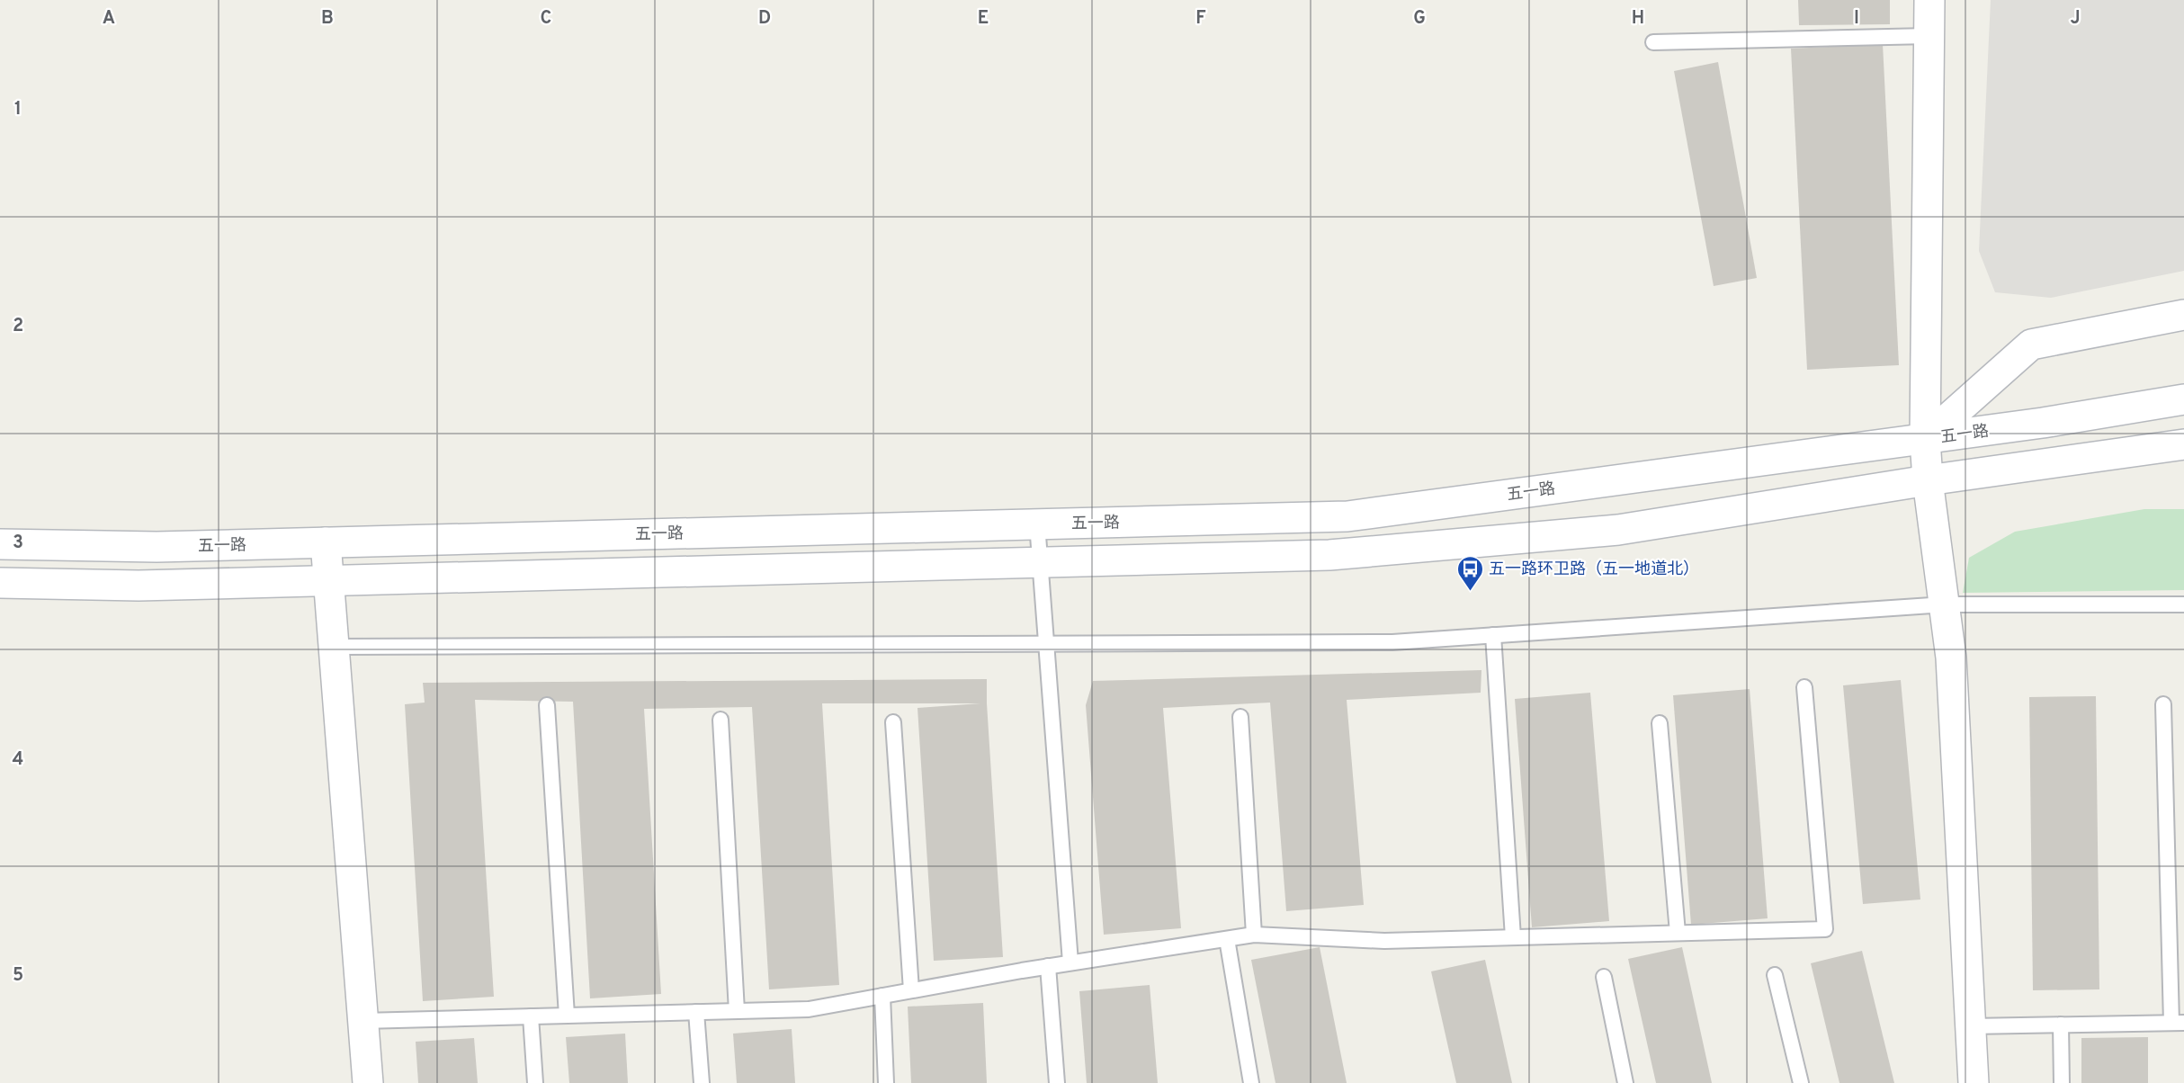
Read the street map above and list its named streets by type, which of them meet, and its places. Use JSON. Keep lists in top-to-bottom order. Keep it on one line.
{"streets":{"main road":["五一路"]},"places":{"bus stop":["五一路环卫路（五一地道北）"]},"grid":{"columns":["A","B","C","D","E","F","G","H","I","J"],"rows":["1","2","3","4","5"]}}
